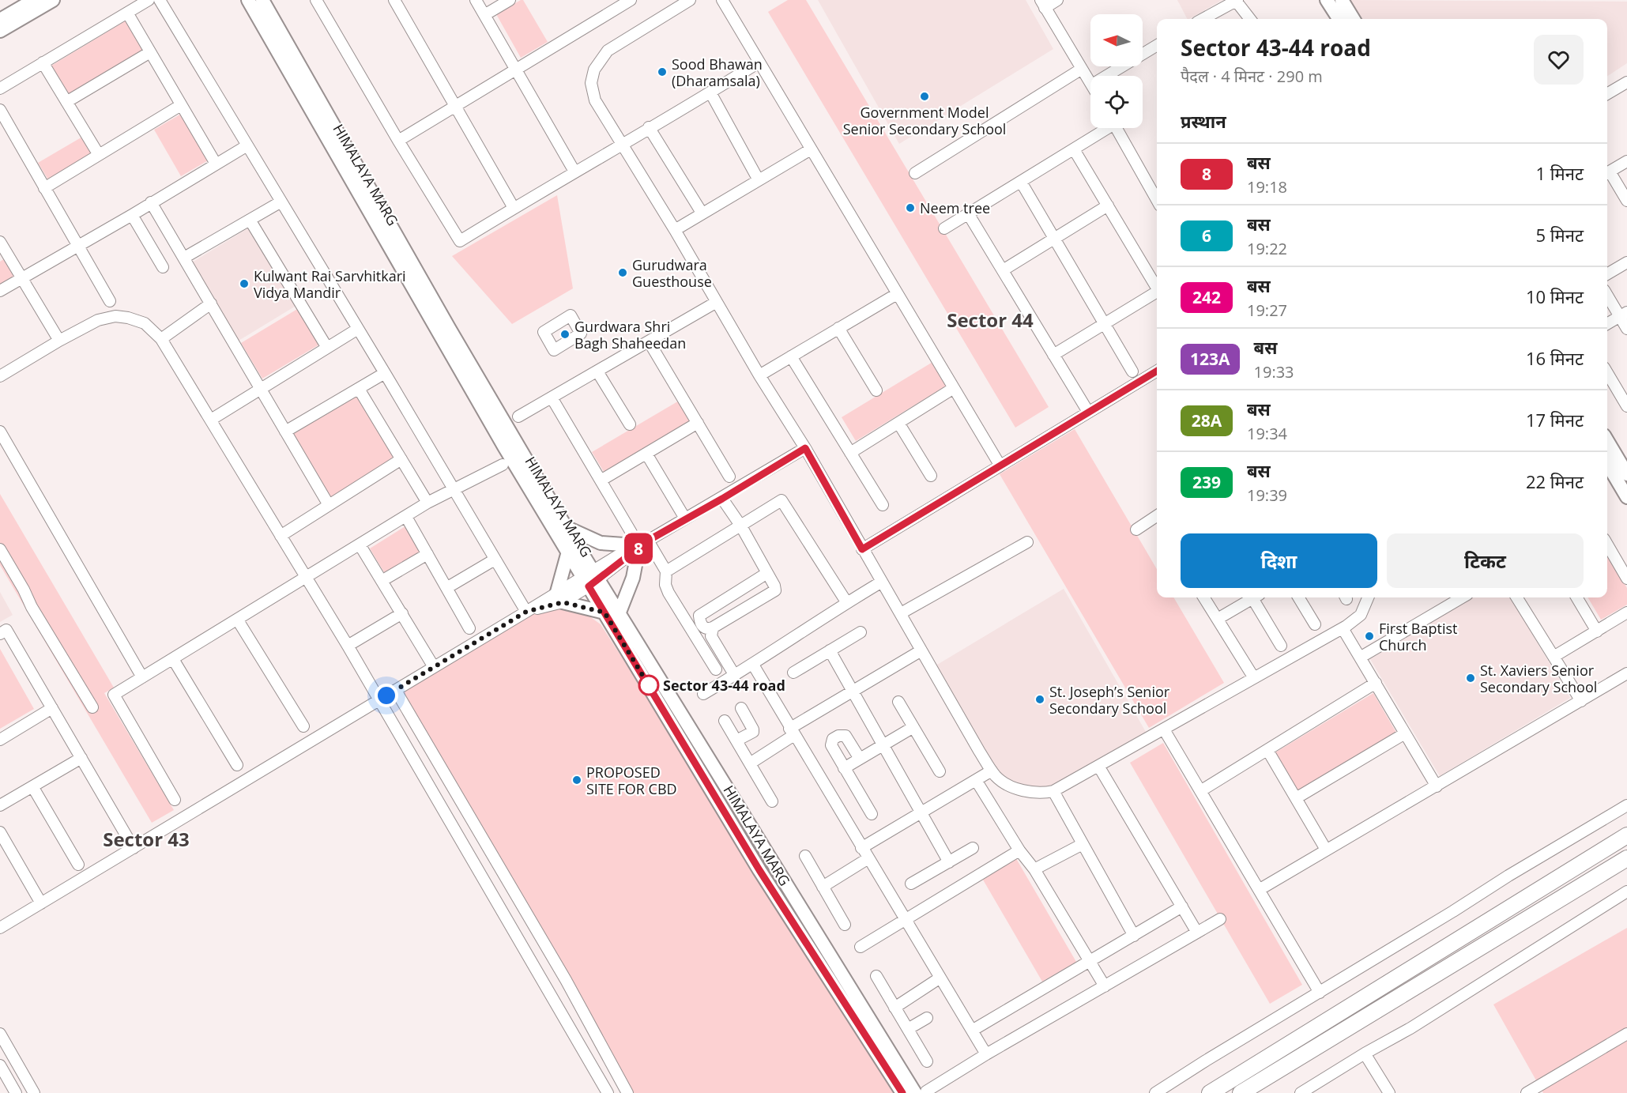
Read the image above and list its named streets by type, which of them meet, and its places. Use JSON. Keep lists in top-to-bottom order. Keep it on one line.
{"streets":{"main road":["HIMALAYA MARG"]},"districts":["Sector 44","Sector 43"],"places":["Sood Bhawan (Dharamsala)","Government Model Senior Secondary School","Neem tree","Gurudwara Guesthouse","Kulwant Rai Sarvhitkari Vidya Mandir","Gurdwara Shri Bagh Shaheedan","First Baptist Church","St. Xaviers Senior Secondary School","Sector 43-44 road","St. Joseph’s Senior Secondary School","PROPOSED SITE FOR CBD"],"lines":["bus line 8"],"north":"left","page":{"on_map":"8","heading":[["Sector 43-44 road","पैदल · 4 मिनट · 290 m"],"प्रस्थान"],"list":[{"mark":"8","name":"बस","note":"19:18","value":"1 मिनट"},{"mark":"6","name":"बस","note":"19:22","value":"5 मिनट"},{"mark":"242","name":"बस","note":"19:27","value":"10 मिनट"},{"mark":"123A","name":"बस","note":"19:33","value":"16 मिनट"},{"mark":"28A","name":"बस","note":"19:34","value":"17 मिनट"},{"mark":"239","name":"बस","note":"19:39","value":"22 मिनट"}],"buttons":["दिशा","टिकट"]}}
